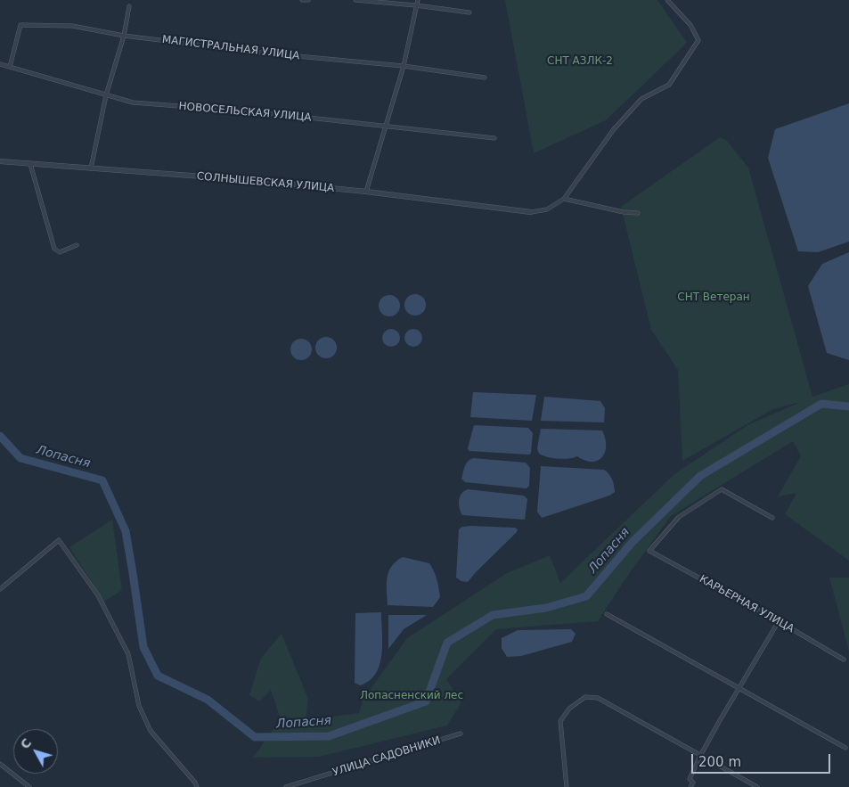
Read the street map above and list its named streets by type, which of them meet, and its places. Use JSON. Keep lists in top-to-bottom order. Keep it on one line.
{"streets":{"street":["МАГИСТРАЛЬНАЯ УЛИЦА","НОВОСЕЛЬСКАЯ УЛИЦА","СОЛНЫШЕВСКАЯ УЛИЦА","КАРЬЕРНАЯ УЛИЦА","УЛИЦА САДОВНИКИ"]},"crossings":[["МАГИСТРАЛЬНАЯ УЛИЦА","НОВОСЕЛЬСКАЯ УЛИЦА"]],"water":["Лопасня"],"parks":["СНТ АЗЛК-2","СНТ Ветеран","Лопасненский лес"],"scale_bar":"200 m","north":"top left"}
